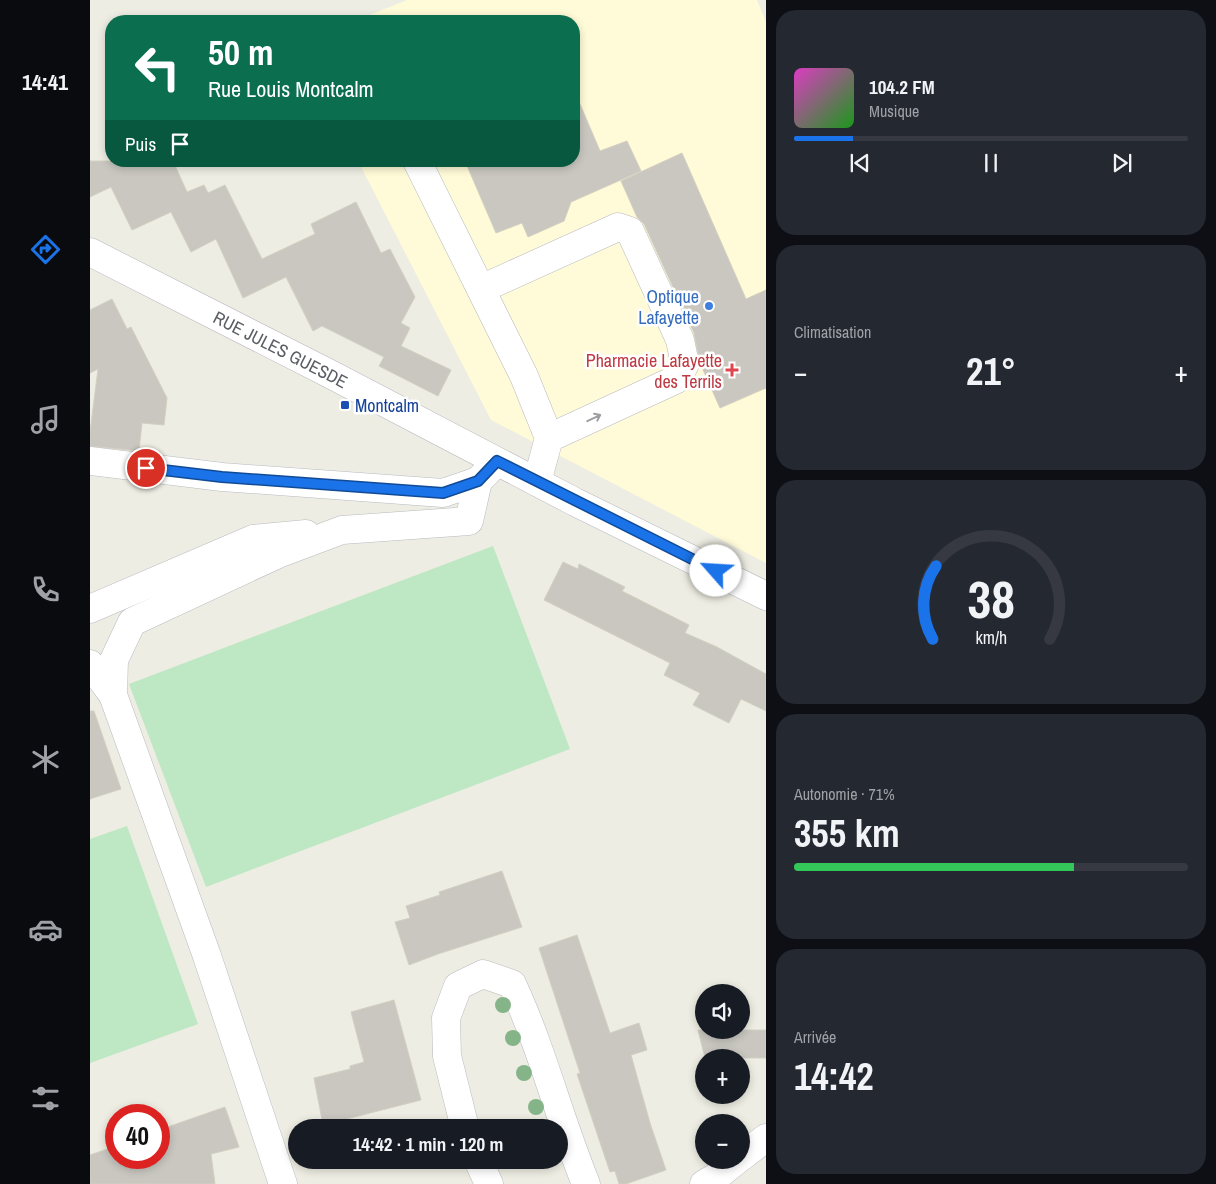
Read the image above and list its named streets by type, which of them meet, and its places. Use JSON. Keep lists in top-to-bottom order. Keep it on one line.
{"streets":{"street":["RUE JULES GUESDE"]},"places":{"other":["Optique Lafayette"],"health":["Pharmacie Lafayette des Terrils"],"transit":["Montcalm"]},"page":{"tabs":"14:41","turn":["50 m","Rue Louis Montcalm"],"song":["104.2 FM","Musique"],"then":"Puis","tile":["Climatisation",["Autonomie · 71%","355 km"],["Arrivée","14:42"]],"heat":["−","21°","+"],"map_buttons":["+","−"],"limit":"40","trip":"14:42 · 1 min · 120 m","gauge":["38","km/h"]}}
